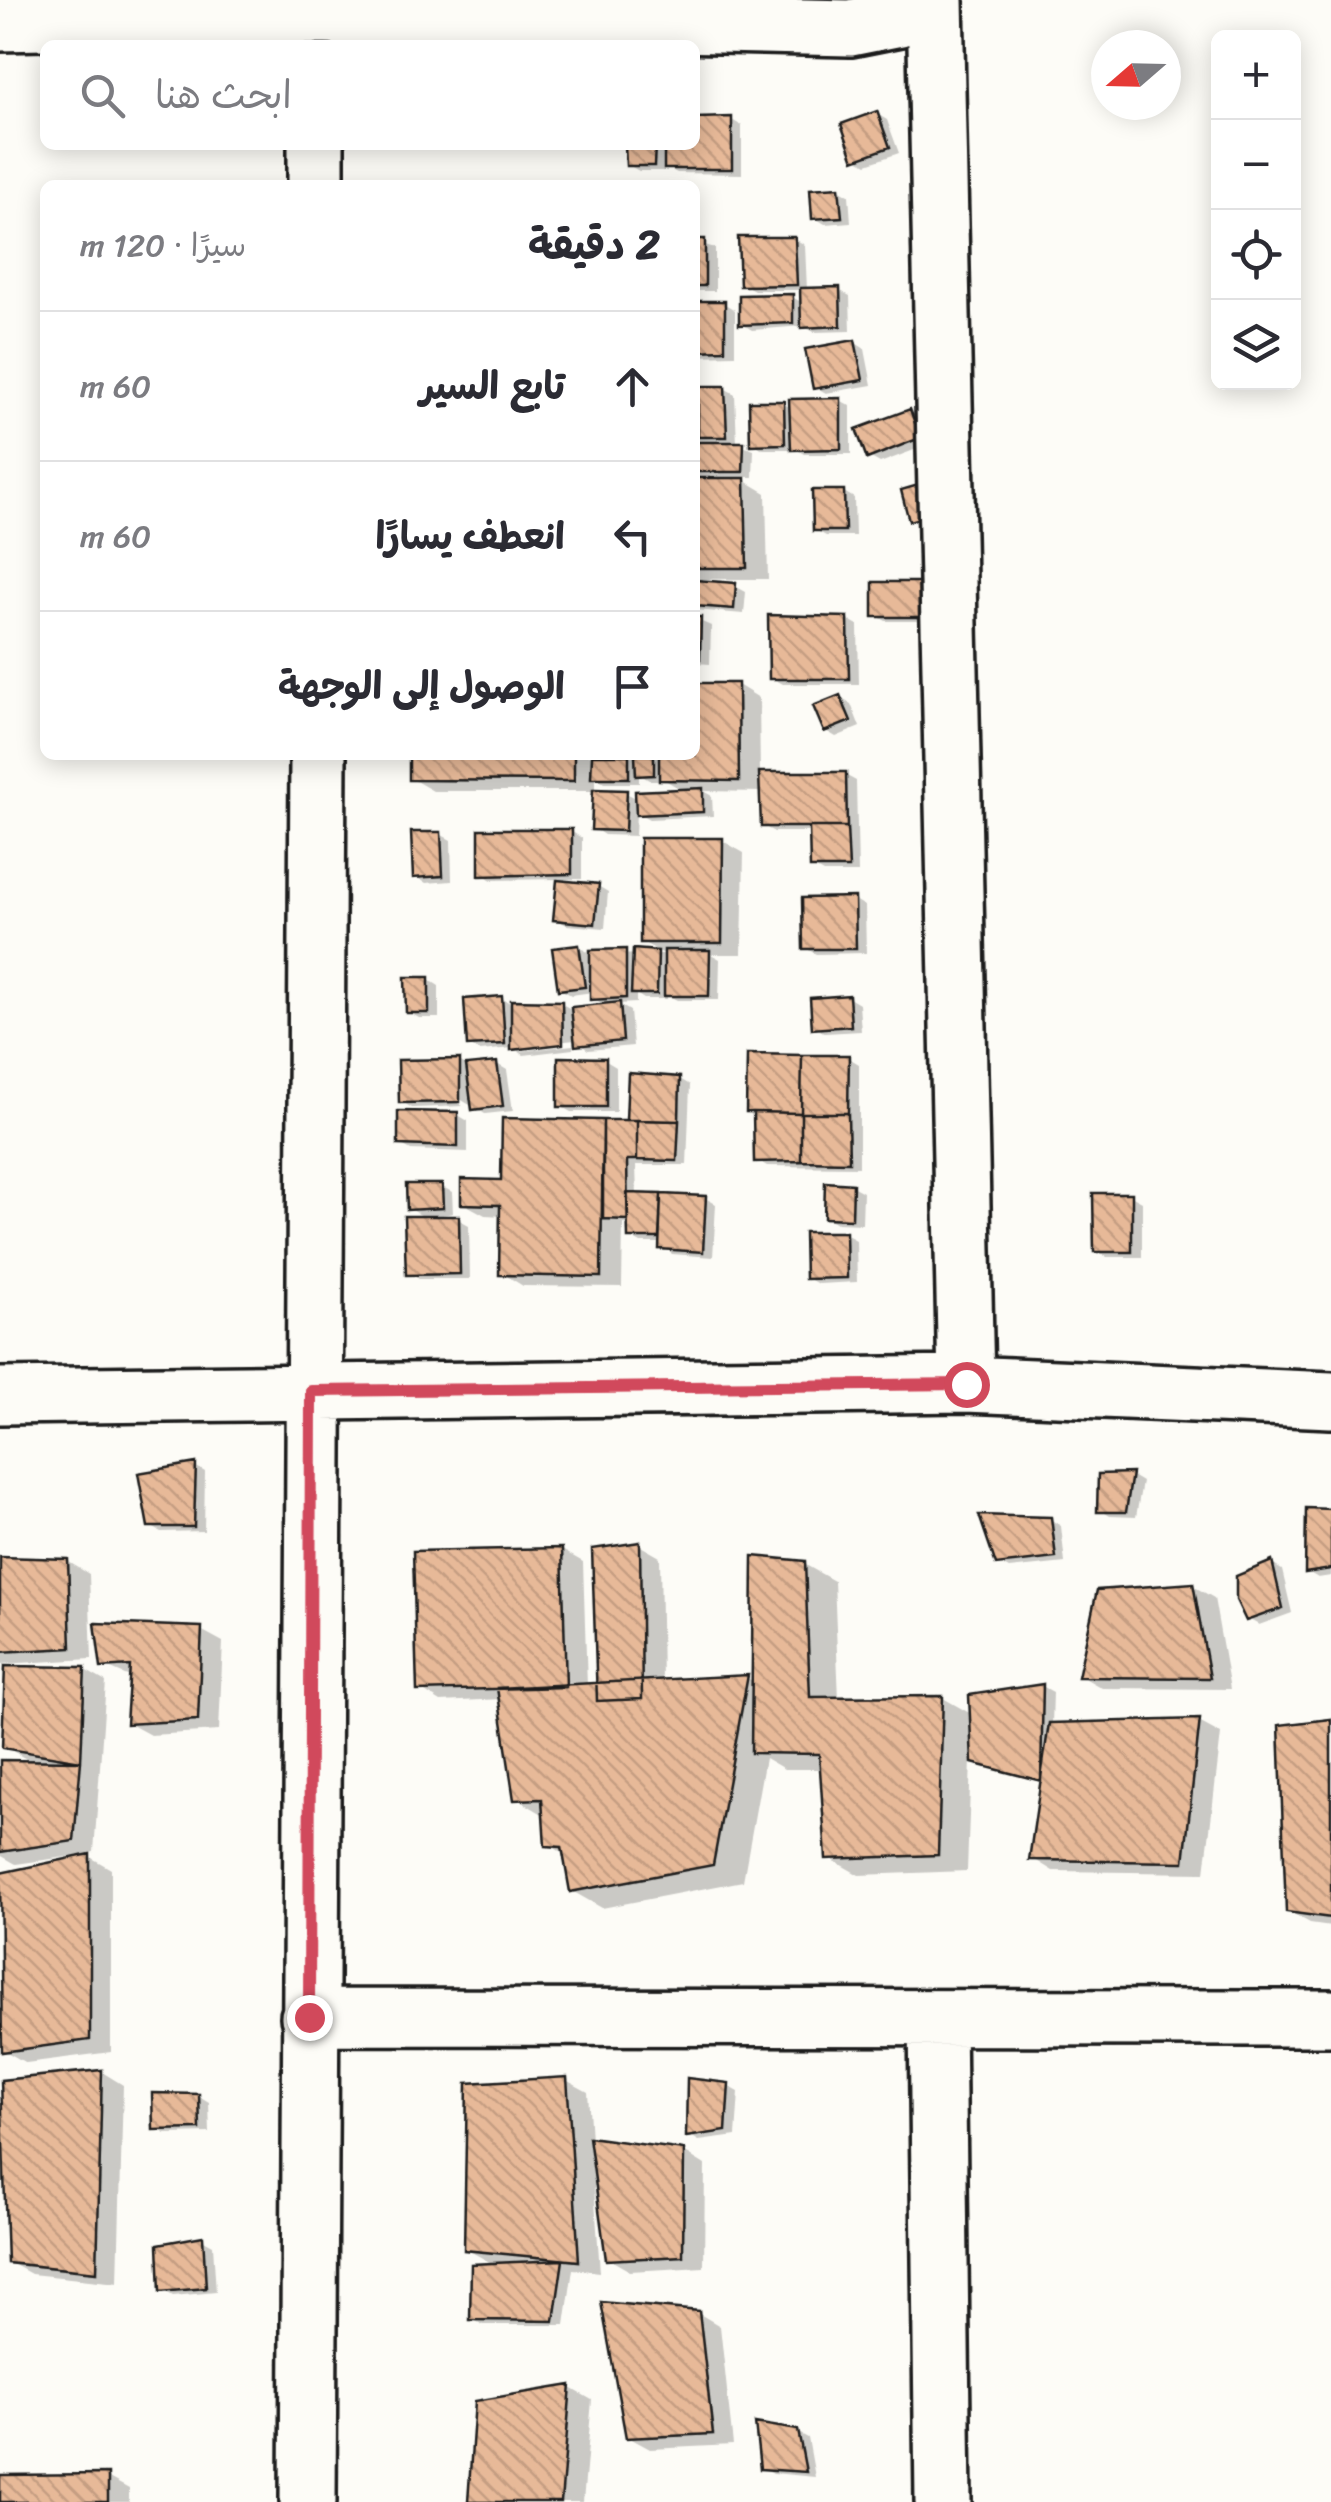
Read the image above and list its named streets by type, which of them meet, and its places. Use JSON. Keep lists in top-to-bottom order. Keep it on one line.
{"north":"left","page":{"map_buttons":["+","−"],"search":"ابحث هنا","heading":["2 دقيقة","سيرًا · 120 m"],"list":[["تابع السير","60 m"],["انعطف يسارًا","60 m"],"الوصول إلى الوجهة"]}}
